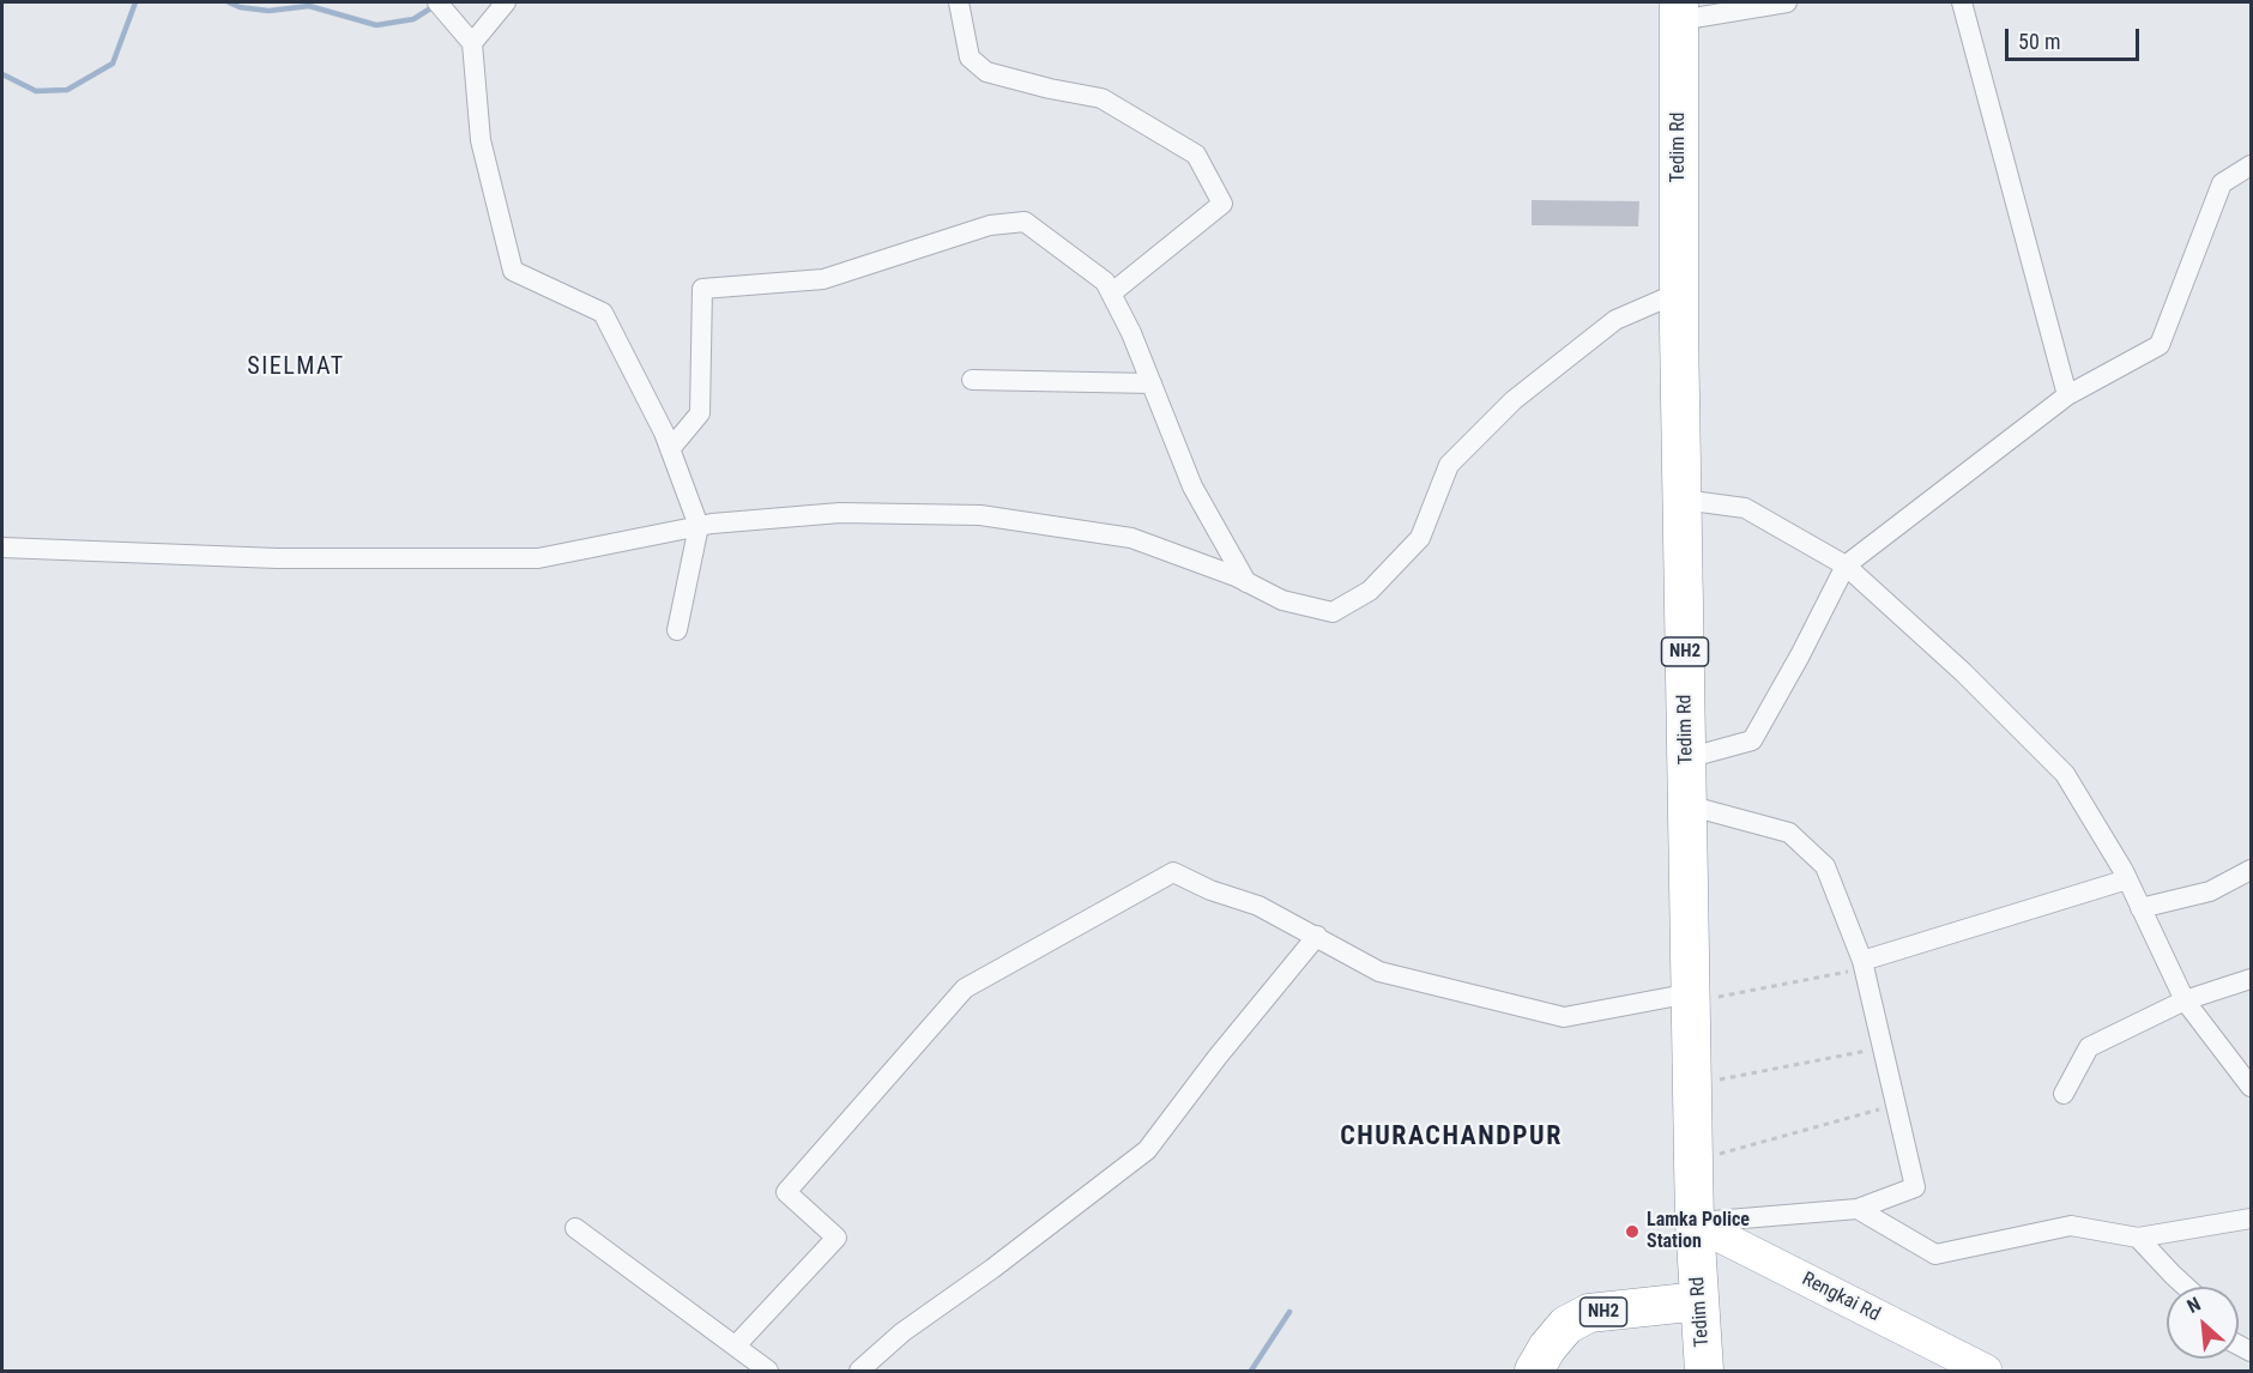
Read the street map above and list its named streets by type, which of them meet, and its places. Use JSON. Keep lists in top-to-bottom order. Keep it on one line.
{"streets":{"highway":["Tedim Rd","NH2"],"main road":["Rengkai Rd"]},"crossings":[["Tedim Rd","NH2"],["Tedim Rd","Rengkai Rd"]],"districts":["SIELMAT","CHURACHANDPUR"],"places":["Lamka Police Station"],"scale_bar":"50 m","north":"top left"}
